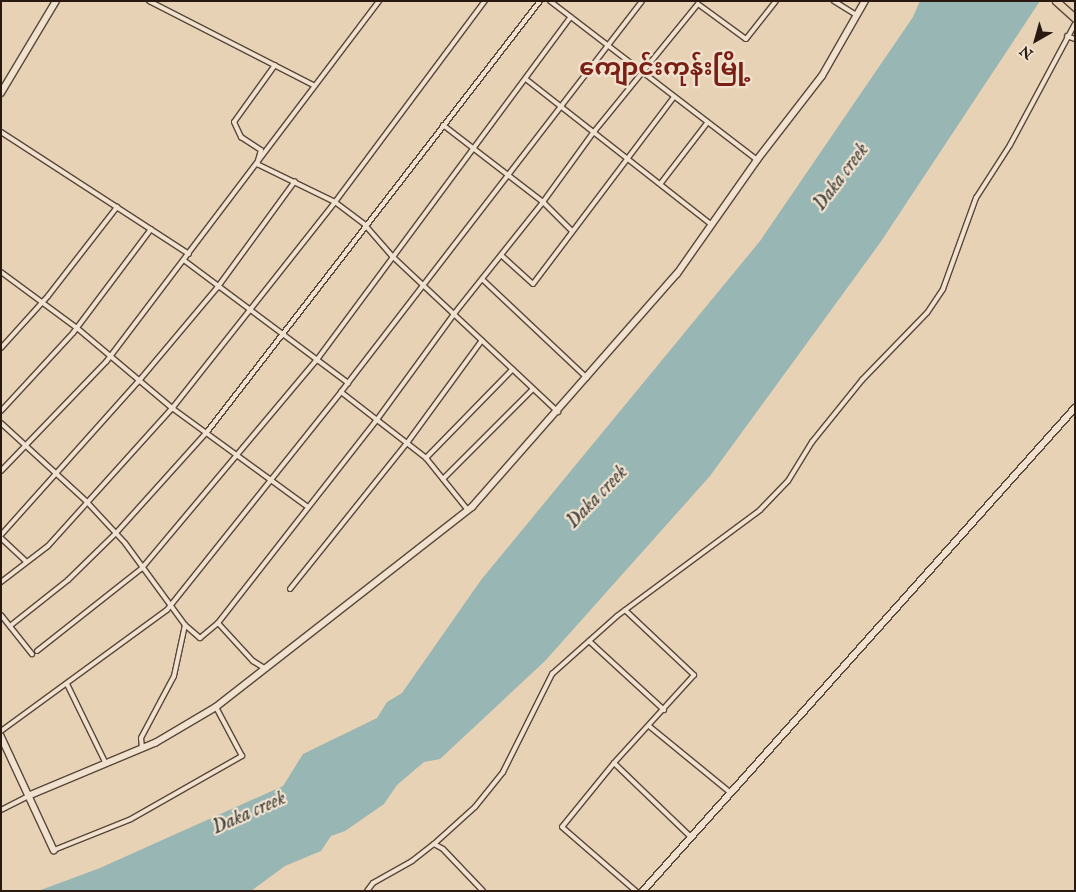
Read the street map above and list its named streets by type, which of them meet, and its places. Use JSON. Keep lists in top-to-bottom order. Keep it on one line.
{"districts":["ကျောင်းကုန်းမြို့"],"water":["Daka creek"],"north":"bottom left"}
